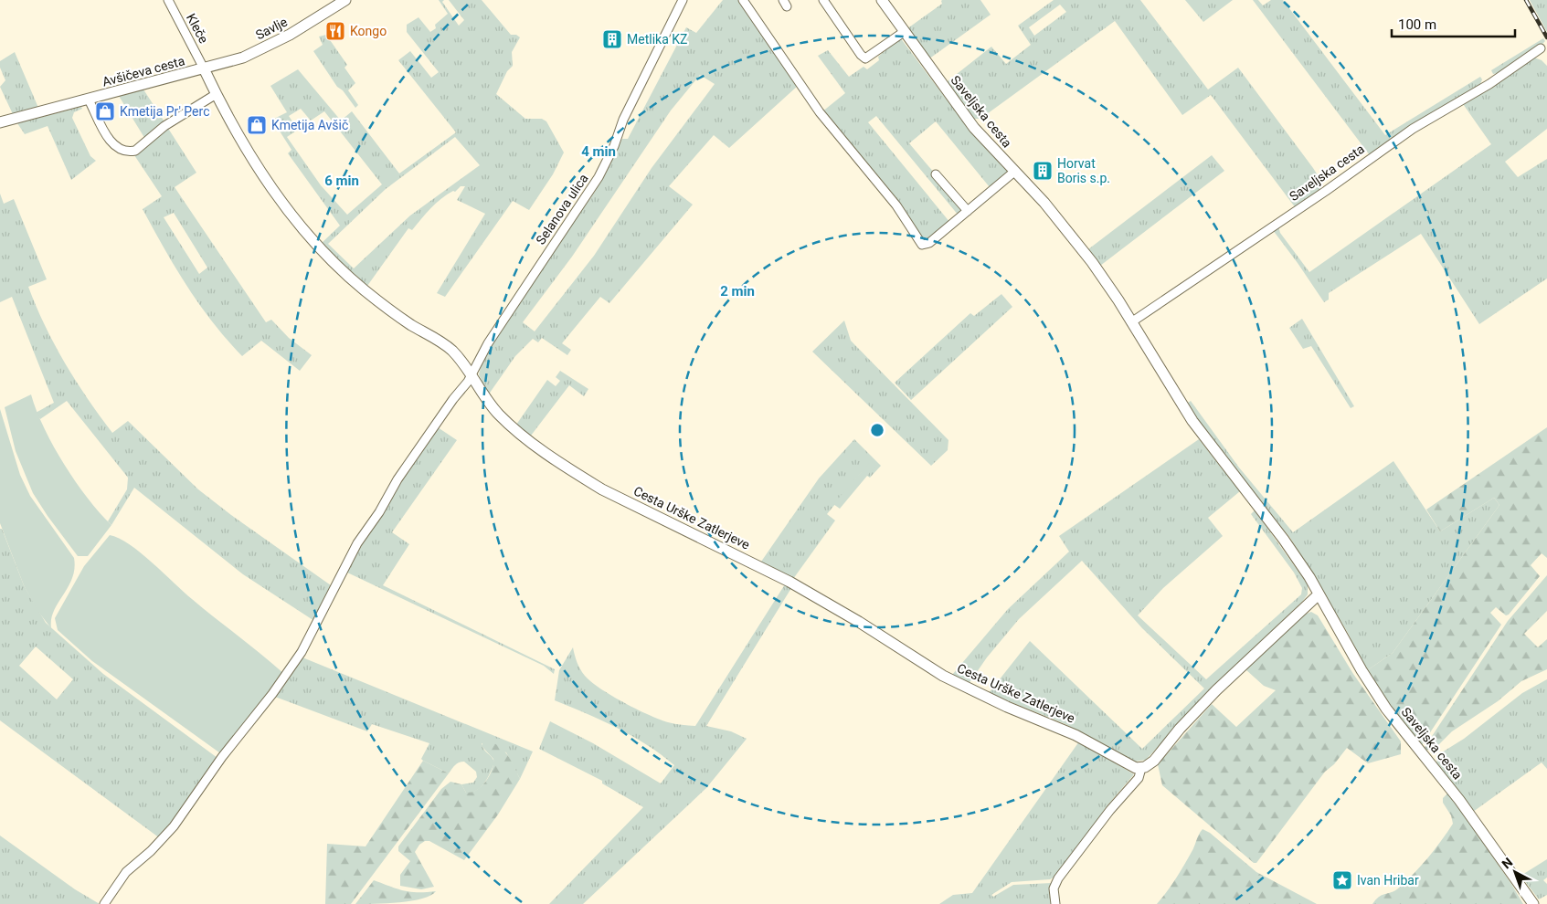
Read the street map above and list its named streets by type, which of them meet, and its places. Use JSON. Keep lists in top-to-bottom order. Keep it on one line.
{"streets":{"street":["Kleče","Savlje","Avšičeva cesta","Saveljska cesta","Selanova ulica","Cesta Urške Zatlerjeve"]},"crossings":[["Kleče","Savlje"],["Kleče","Avšičeva cesta"],["Kleče","Cesta Urške Zatlerjeve"],["Savlje","Avšičeva cesta"],["Savlje","Cesta Urške Zatlerjeve"],["Avšičeva cesta","Cesta Urške Zatlerjeve"],["Selanova ulica","Cesta Urške Zatlerjeve"]],"places":{"restaurant":["Kongo"],"building":["Metlika KZ","Horvat Boris s.p."],"shop":["Kmetija Pr' Perc","Kmetija Avšič"],"place":["Ivan Hribar"]},"scale_bar":"100 m","north":"top left","rings":["4 min","6 min","2 min"]}
